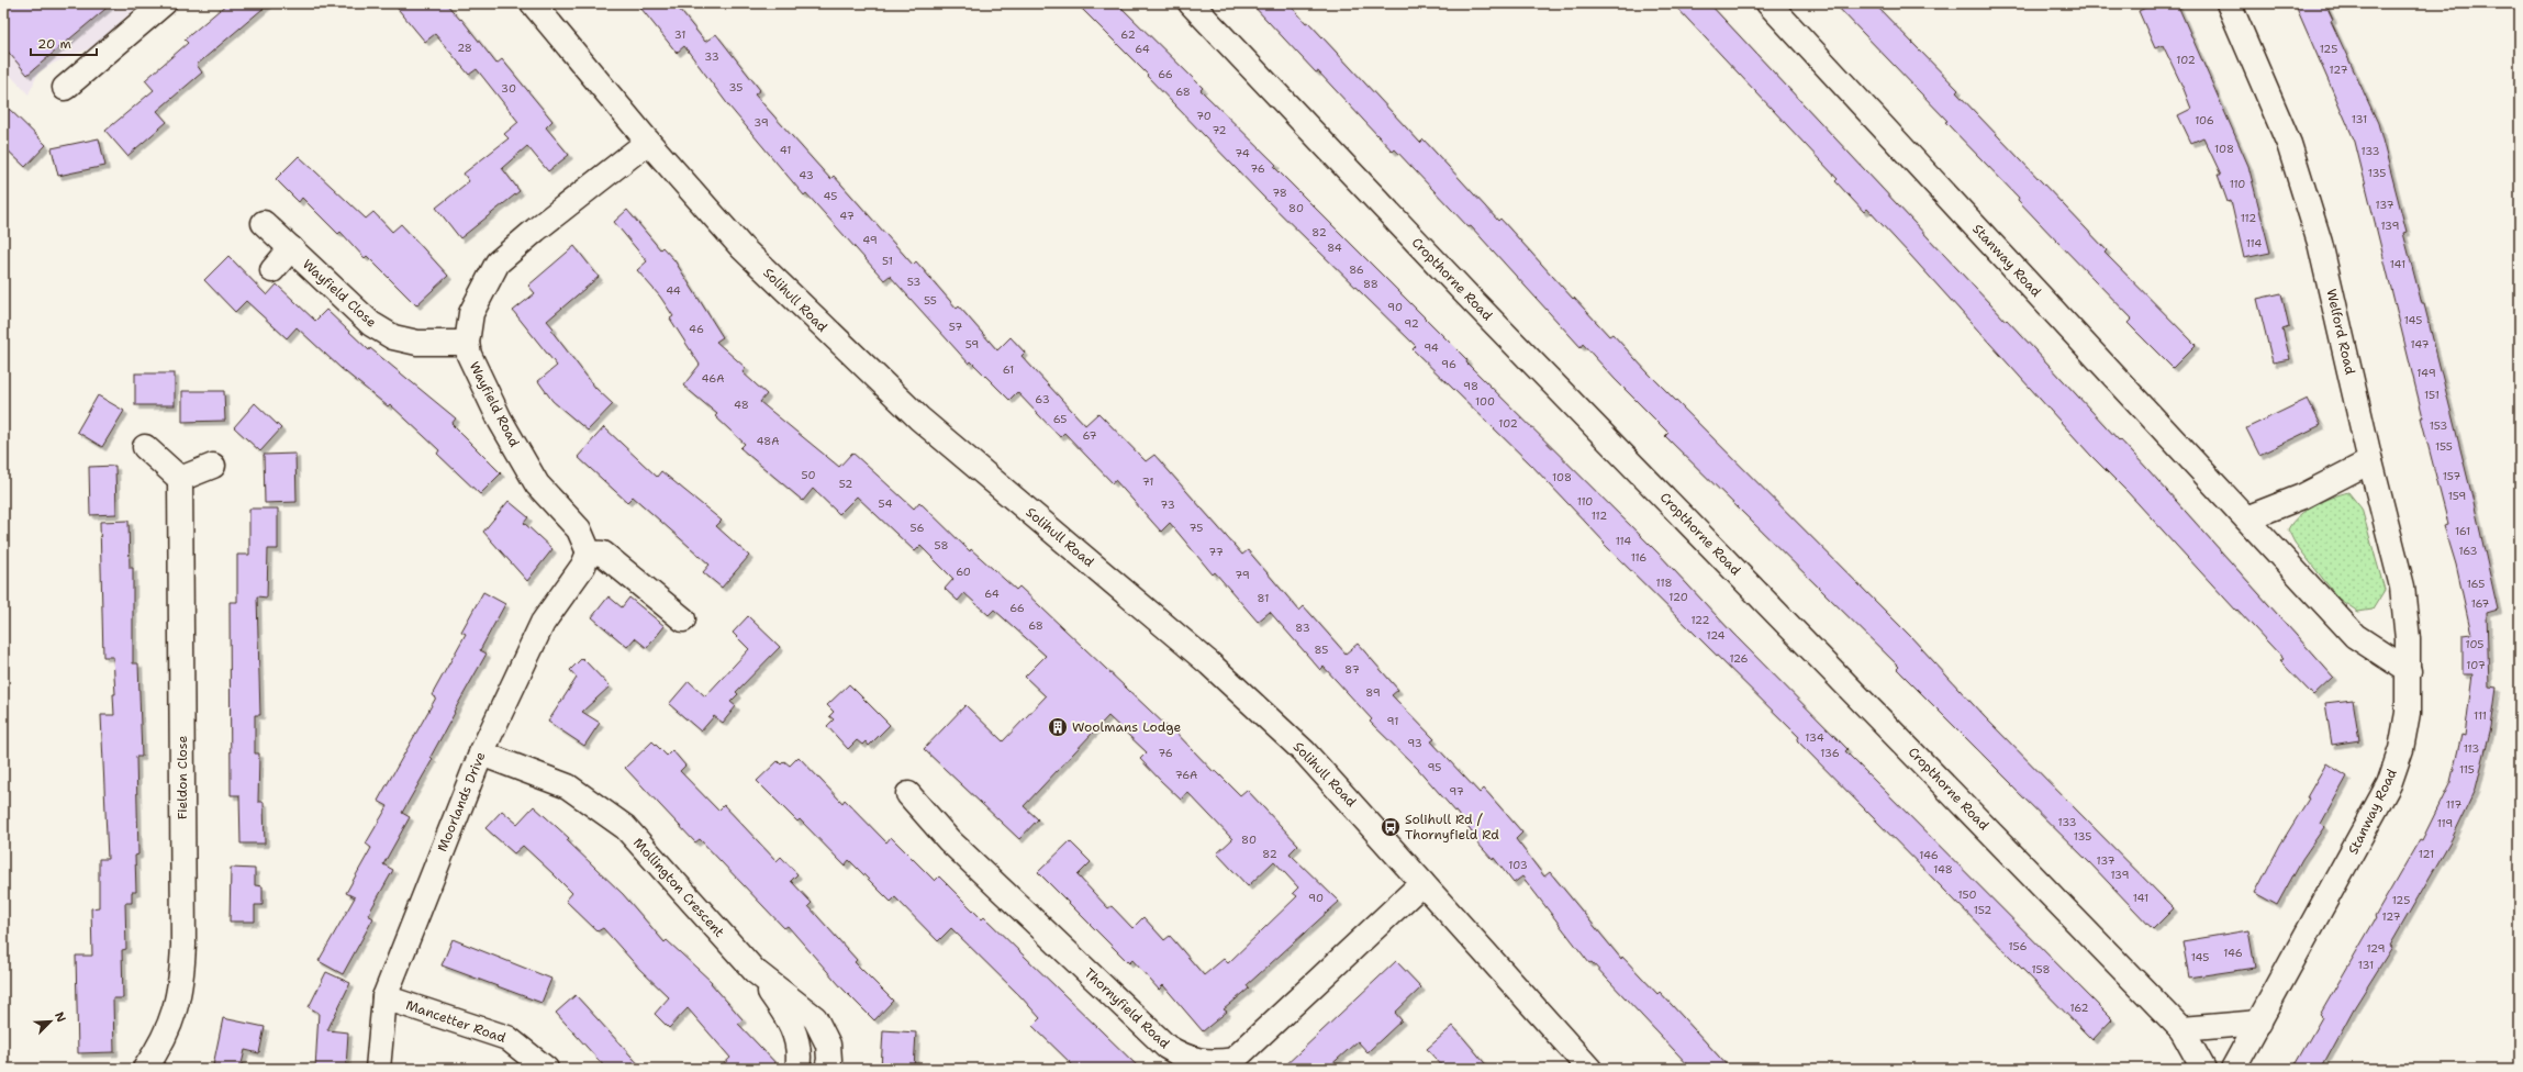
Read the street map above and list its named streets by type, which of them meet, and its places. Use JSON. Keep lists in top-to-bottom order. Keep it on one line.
{"streets":{"street":["Stanway Road","Cropthorne Road","Wayfield Close","Solihull Road","Welford Road","Wayfield Road","Fieldon Close","Moorlands Drive","Mollington Crescent","Thornyfield Road","Mancetter Road"]},"crossings":[["Stanway Road","Welford Road"],["Wayfield Close","Wayfield Road"],["Solihull Road","Wayfield Road"],["Solihull Road","Thornyfield Road"],["Wayfield Road","Moorlands Drive"],["Moorlands Drive","Mollington Crescent"],["Moorlands Drive","Mancetter Road"]],"places":{"building":["Woolmans Lodge"],"bus stop":["Solihull Rd / Thornyfield Rd"]},"house_numbers":["31","62","28","64","125","33","102","127","66","35","30","68","70","131","106","39","72","108","41","133","74","76","135","43","110","78","45","137","80","47","112","139","82","49","114","84","51","141","86","53","88","44","55","90","145","92","57","46","59","147","94","96","61","149","46A","98","151","63","100","48","65","102","153","67","48A","155","50","157","108","71","52","159","110","54","73","112","56","75","161","114","58","163","77","116","60","79","118","165","64","120","81","167","66","122","68","83","124","105","85","126","107","87","89","111","91","134","93","113","76","136","95","115","76A","97","117","133","119","135","80","82","121","146","137","103","148","139","150","90","141","125","152","127","156","129","146","145","131","158","162"],"scale_bar":"20 m","north":"top right"}
